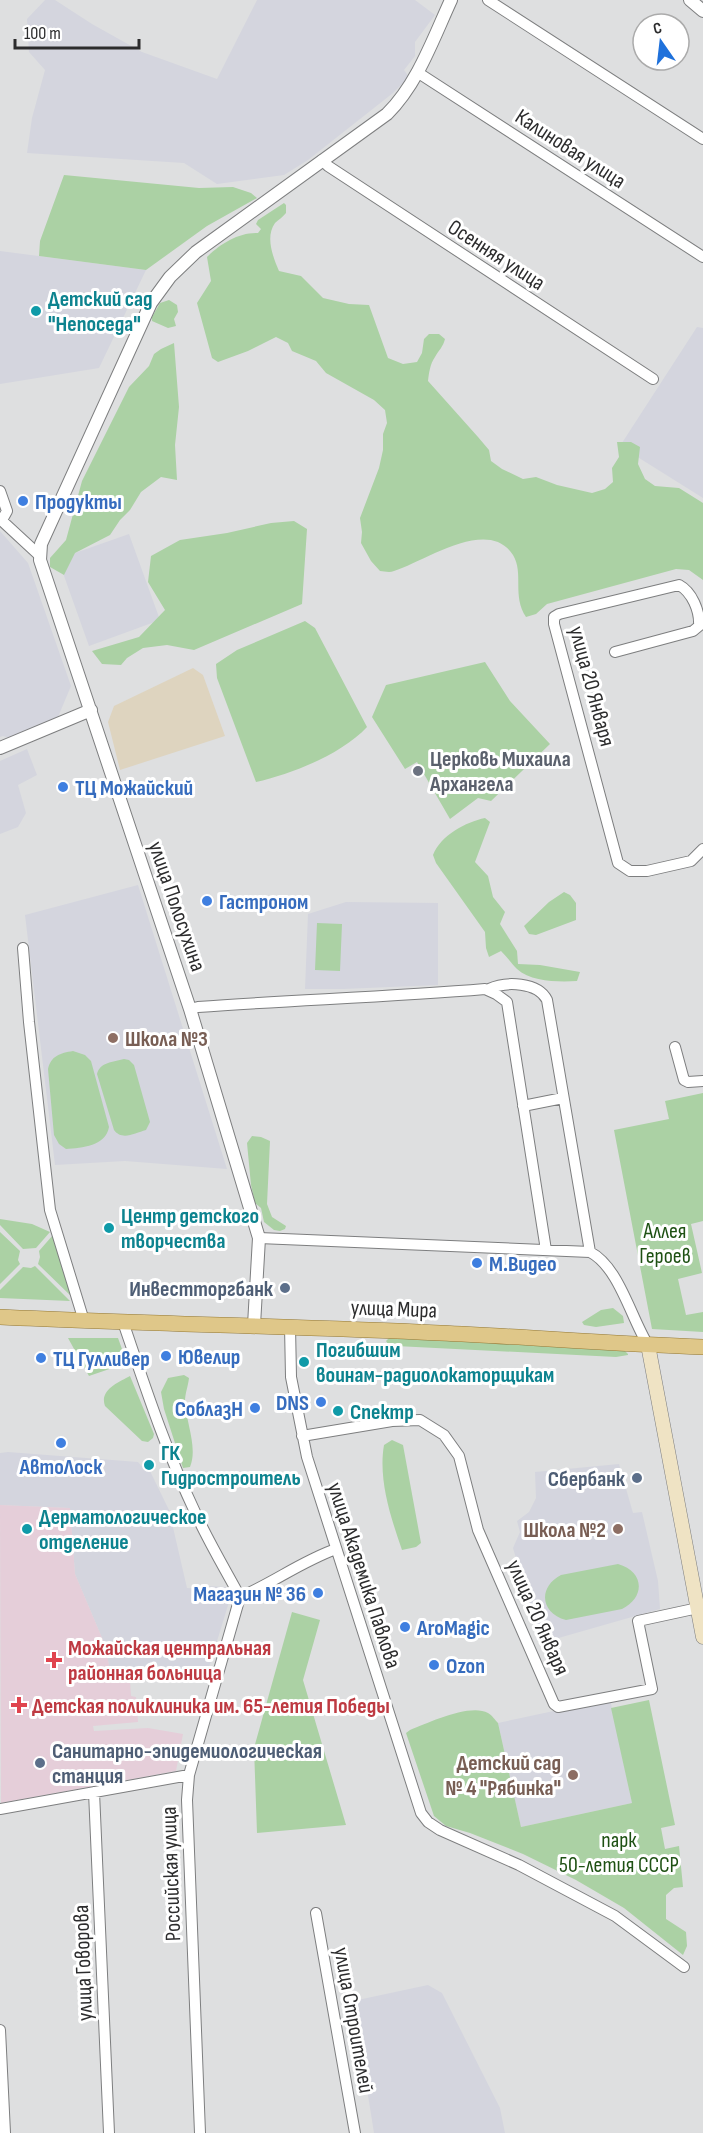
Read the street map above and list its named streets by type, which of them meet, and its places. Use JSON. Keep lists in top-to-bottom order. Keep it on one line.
{"streets":{"main road":["улица Мира"],"street":["Калиновая улица","Осенняя улица","улица 20 Января","улица Полосухина","улица Академика Павлова","Российская улица","улица Говорова","улица Строителей"]},"crossings":[["улица 20 Января","улица Академика Павлова"],["улица Полосухина","улица Мира"],["улица Мира","улица Академика Павлова"]],"parks":["Аллея Героев","парк 50-летия СССР"],"places":{"other":["Детский сад \"Непоседа\"","Продукты","Церковь Михаила Архангела","ТЦ Можайский","Гастроном","Школа №3","Центр детского творчества","М.Видео","Инвестторгбанк","Ювелир","ТЦ Гулливер","Погибшим воинам-радиолокаторщикам","DNS","СоблазН","Спектр","АвтоЛоск","ГК Гидростроитель","Сбербанк","Дерматологическое отделение","Школа №2","Магазин № 36","AroMagic","Ozon","Санитарно-эпидемиологическая станция","Детский сад № 4 \"Рябинка\""],"health":["Можайская центральная районная больница","Детская поликлиника им. 65-летия Победы"]},"scale_bar":"100 m","north":"top"}
